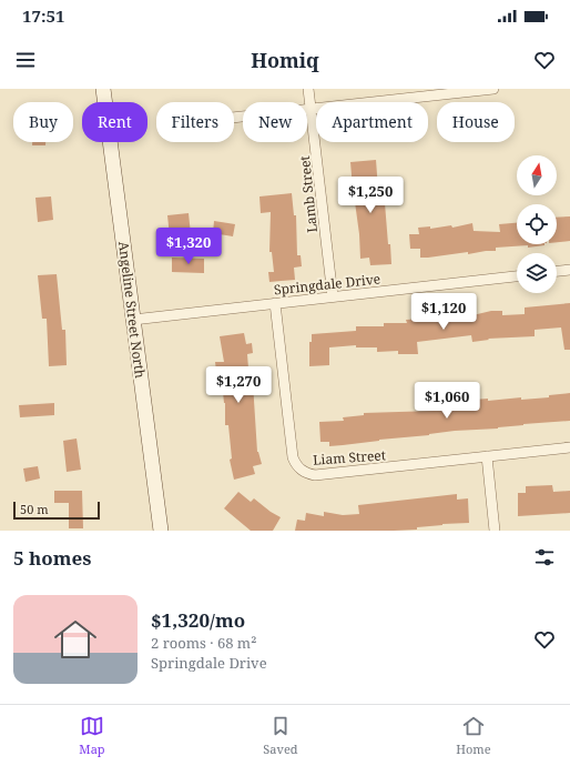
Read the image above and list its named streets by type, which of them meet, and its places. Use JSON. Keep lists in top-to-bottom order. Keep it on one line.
{"streets":{"main road":["Angeline Street North"],"street":["Lamb Street","Springdale Drive","Liam Street"]},"crossings":[["Lamb Street","Springdale Drive"],["Springdale Drive","Angeline Street North"],["Springdale Drive","Liam Street"]],"scale_bar":"50 m","north":"top","page":{"status":"17:51","header":"Homiq","chip":["Buy","Rent","Filters","New","Apartment","House"],"price":["$1,250","$1,320","$1,120","$1,270","$1,060"],"scale":"50 m","heading":"5 homes","list":[{"name":"$1,320/mo","note":"2 rooms · 68 m² · Springdale Drive"}],"tabs":["Map","Saved","Home"]}}
